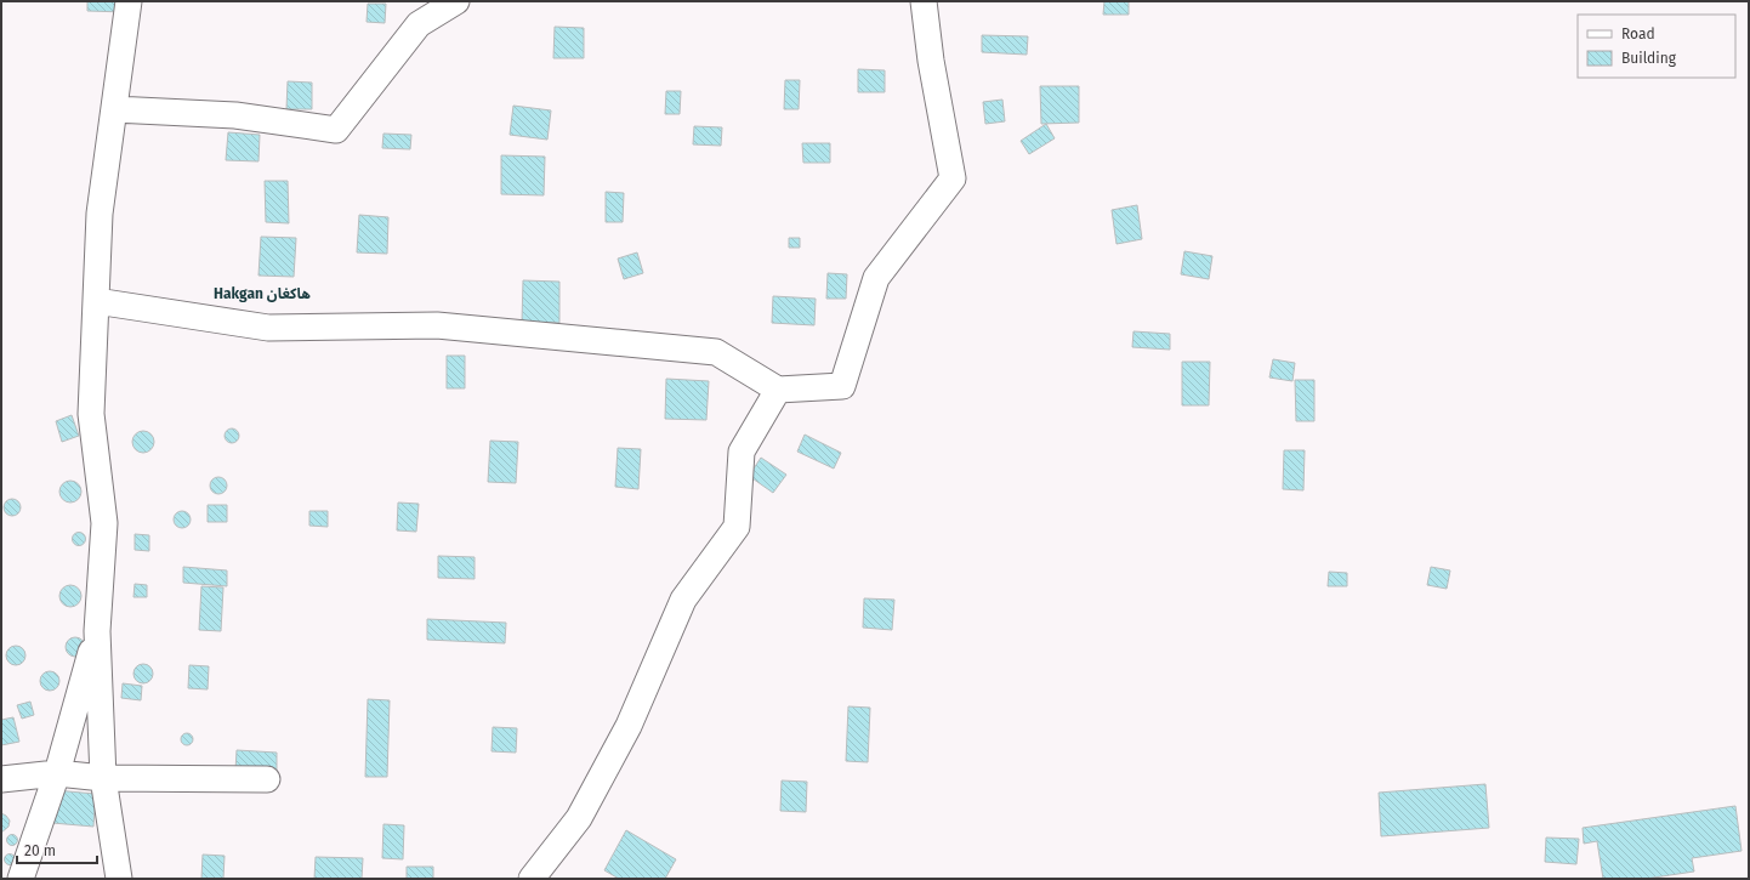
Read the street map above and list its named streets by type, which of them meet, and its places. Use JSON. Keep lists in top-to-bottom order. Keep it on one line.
{"districts":["Hakgan هاكغان"],"legend":["Road","Building"],"scale_bar":"20 m"}
